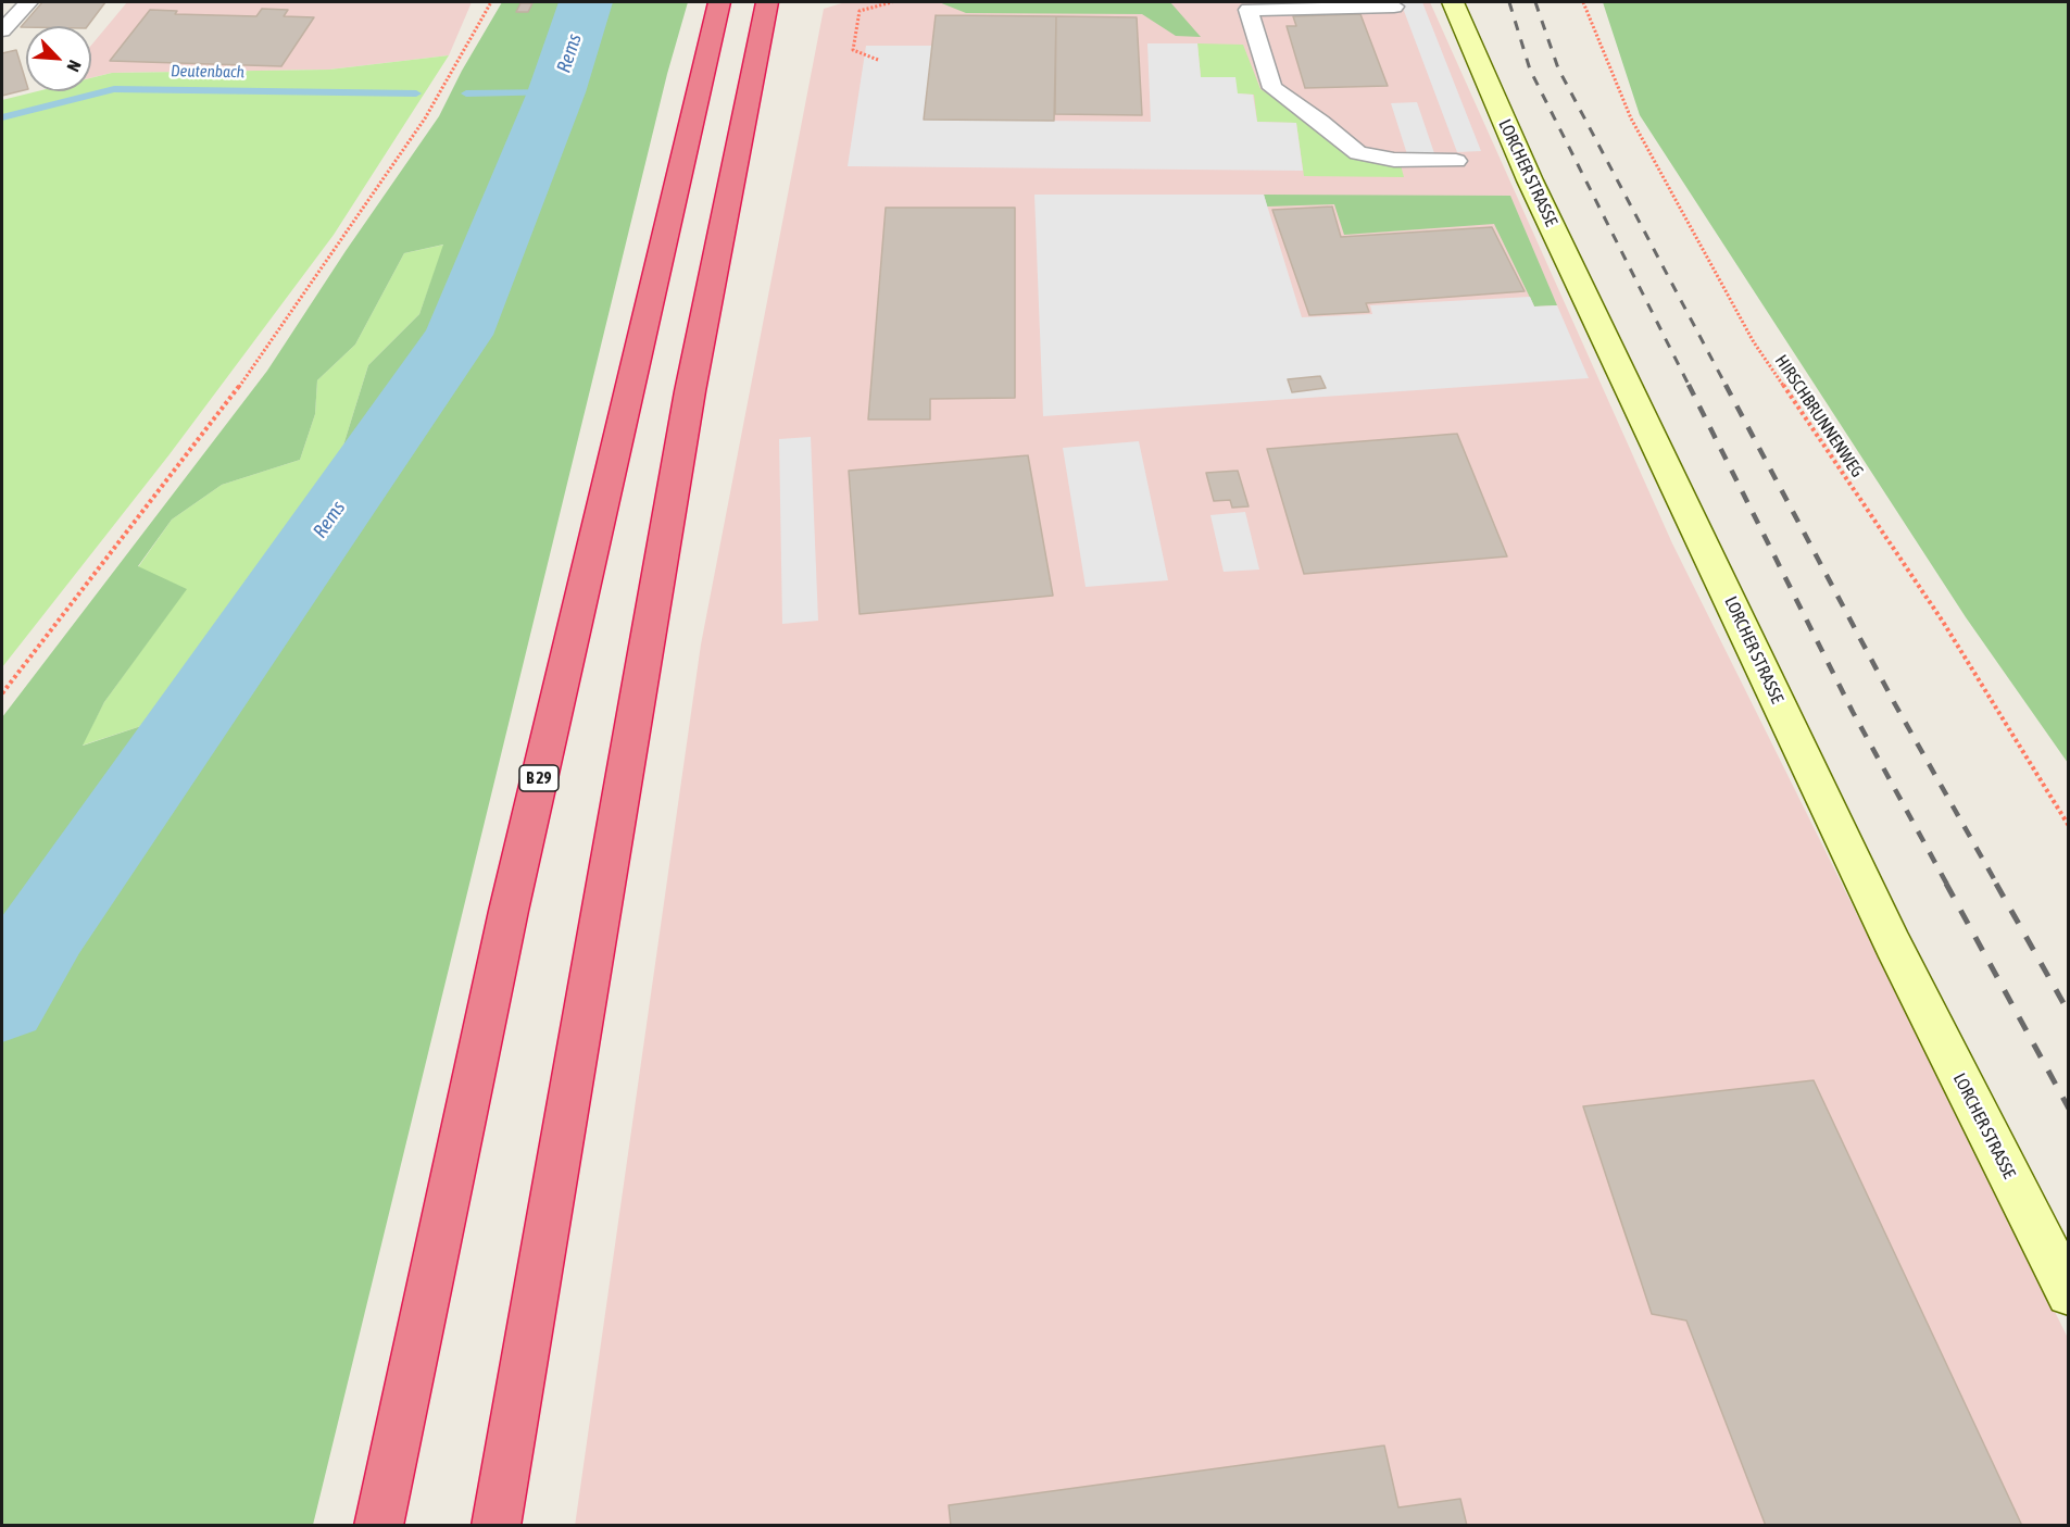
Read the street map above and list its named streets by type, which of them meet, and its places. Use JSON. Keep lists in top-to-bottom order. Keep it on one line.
{"streets":{"highway":["B 29"],"street":["LORCHER STRASSE"],"path":["HIRSCHBRUNNENWEG"]},"water":["Rems","Deutenbach"],"north":"bottom right"}
